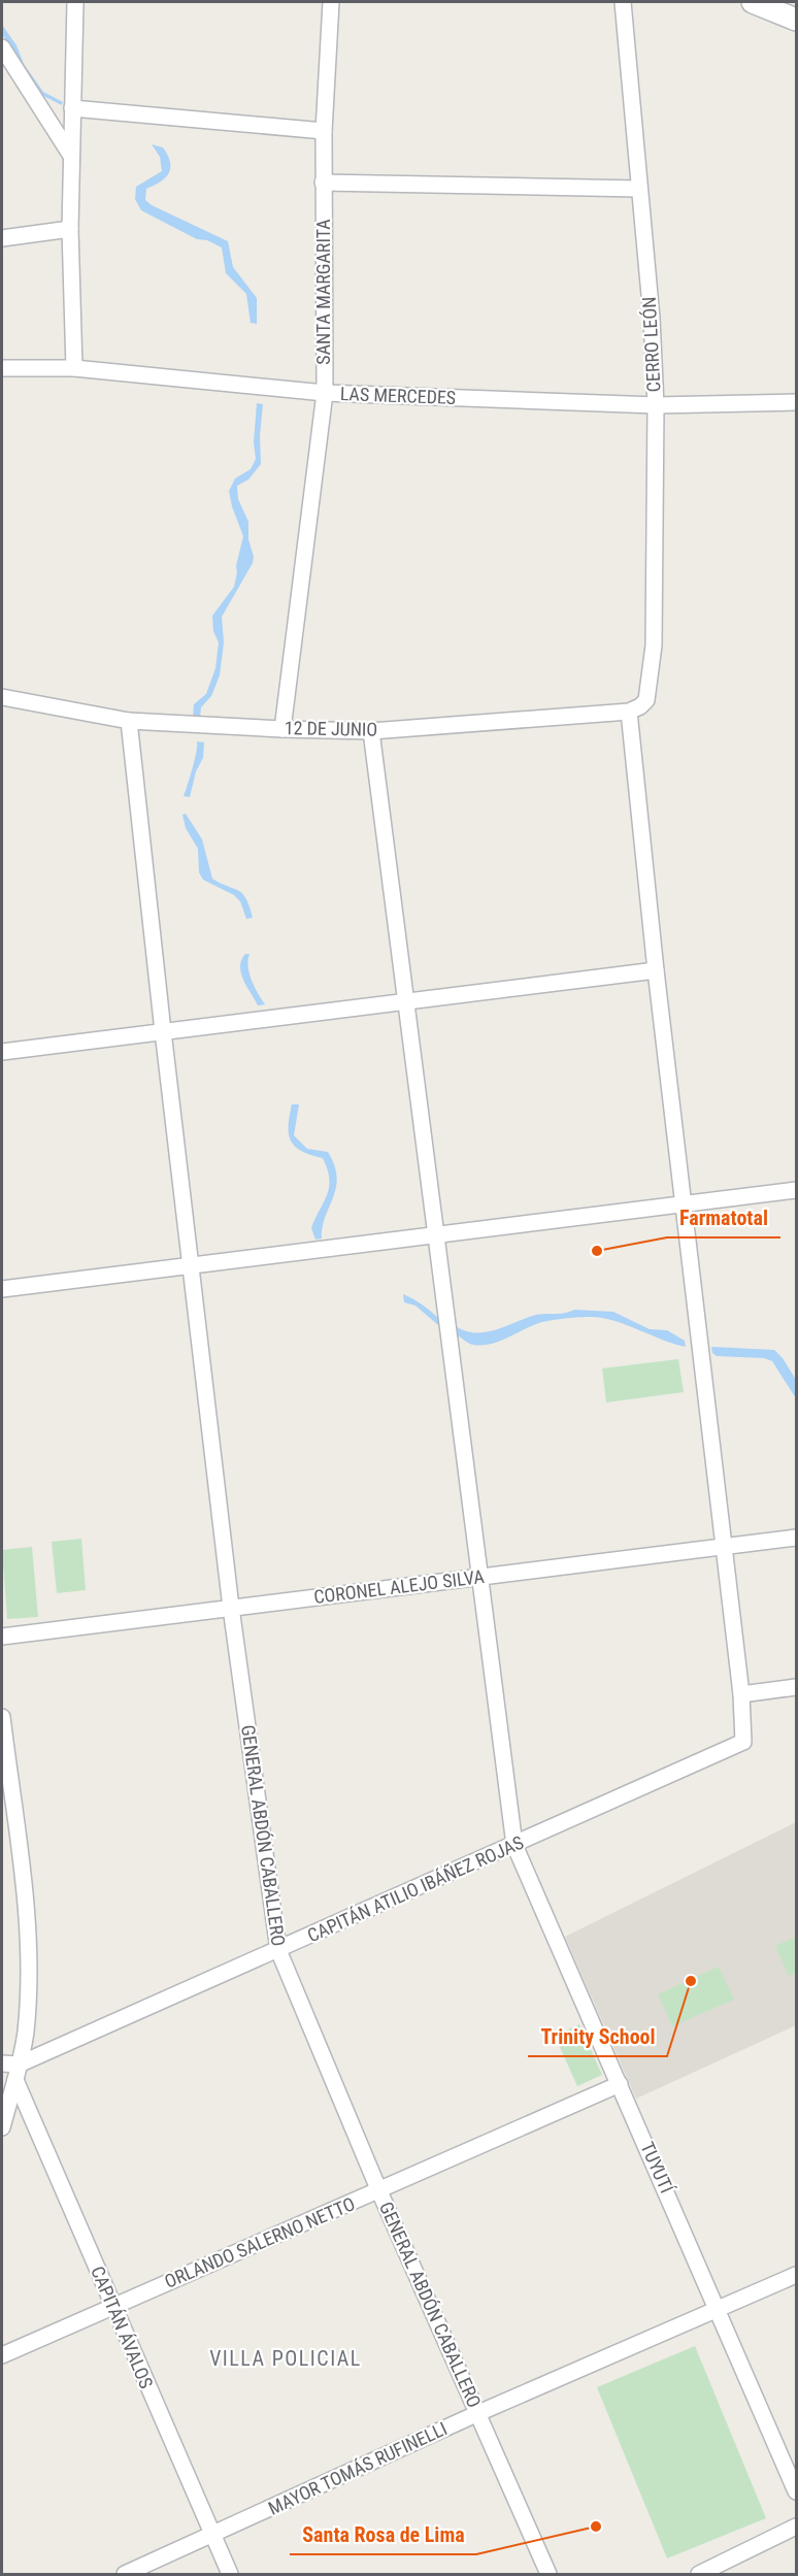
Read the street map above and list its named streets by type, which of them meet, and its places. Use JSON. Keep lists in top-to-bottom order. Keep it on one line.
{"streets":{"street":["SANTA MARGARITA","CERRO LEÓN","LAS MERCEDES","12 DE JUNIO","CORONEL ALEJO SILVA","GENERAL ABDÓN CABALLERO","CAPITÁN ATILIO IBÁÑEZ ROJAS","TUYUTÍ","ORLANDO SALERNO NETTO","CAPITÁN ÁVALOS","MAYOR TOMÁS RUFINELLI"]},"crossings":[["SANTA MARGARITA","LAS MERCEDES"],["SANTA MARGARITA","12 DE JUNIO"],["CERRO LEÓN","LAS MERCEDES"],["CERRO LEÓN","12 DE JUNIO"],["12 DE JUNIO","GENERAL ABDÓN CABALLERO"],["12 DE JUNIO","TUYUTÍ"],["CORONEL ALEJO SILVA","GENERAL ABDÓN CABALLERO"],["CORONEL ALEJO SILVA","TUYUTÍ"],["GENERAL ABDÓN CABALLERO","CAPITÁN ATILIO IBÁÑEZ ROJAS"],["GENERAL ABDÓN CABALLERO","ORLANDO SALERNO NETTO"],["GENERAL ABDÓN CABALLERO","MAYOR TOMÁS RUFINELLI"],["CAPITÁN ATILIO IBÁÑEZ ROJAS","TUYUTÍ"],["CAPITÁN ATILIO IBÁÑEZ ROJAS","CAPITÁN ÁVALOS"],["TUYUTÍ","ORLANDO SALERNO NETTO"],["TUYUTÍ","MAYOR TOMÁS RUFINELLI"],["ORLANDO SALERNO NETTO","CAPITÁN ÁVALOS"],["CAPITÁN ÁVALOS","MAYOR TOMÁS RUFINELLI"]],"districts":["VILLA POLICIAL"],"places":["Farmatotal","Trinity School","Santa Rosa de Lima"]}
